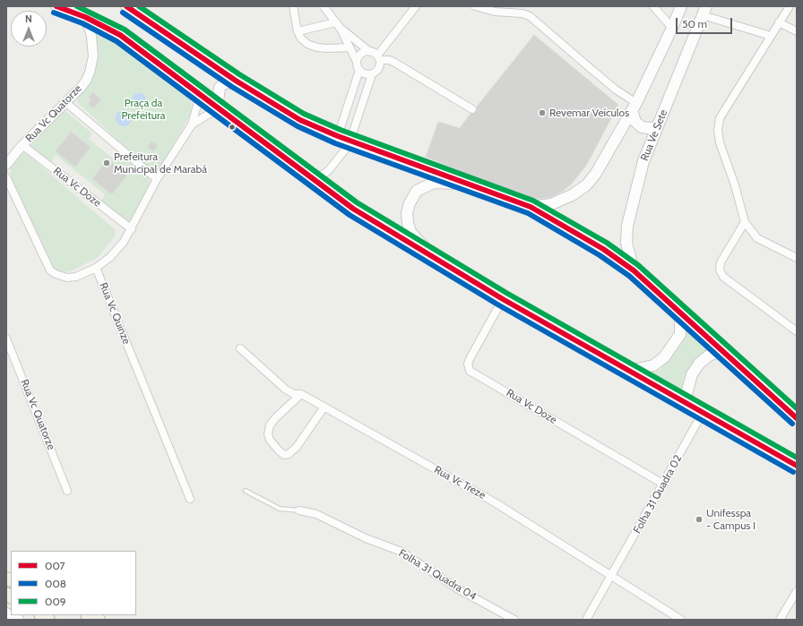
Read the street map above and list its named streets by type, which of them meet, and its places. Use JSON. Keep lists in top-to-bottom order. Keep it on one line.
{"streets":{"main road":["Rua Ve Sete"],"street":["Rua Vc Quatorze","Rua Vc Doze","Rua Vc Quinze","Rua Vc Treze","Folha 31 Quadra 02","Folha 31 Quadra 04"]},"crossings":[["Rua Vc Quatorze","Rua Vc Doze"],["Rua Vc Doze","Folha 31 Quadra 02"],["Rua Vc Treze","Folha 31 Quadra 02"]],"parks":["Praça da Prefeitura"],"places":["Revemar Veículos","Prefeitura Municipal de Marabá","Unifesspa - Campus I"],"lines":["transit line 007","transit line 009","transit line 008"],"legend":["007","008","009"],"scale_bar":"50 m","north":"top"}
